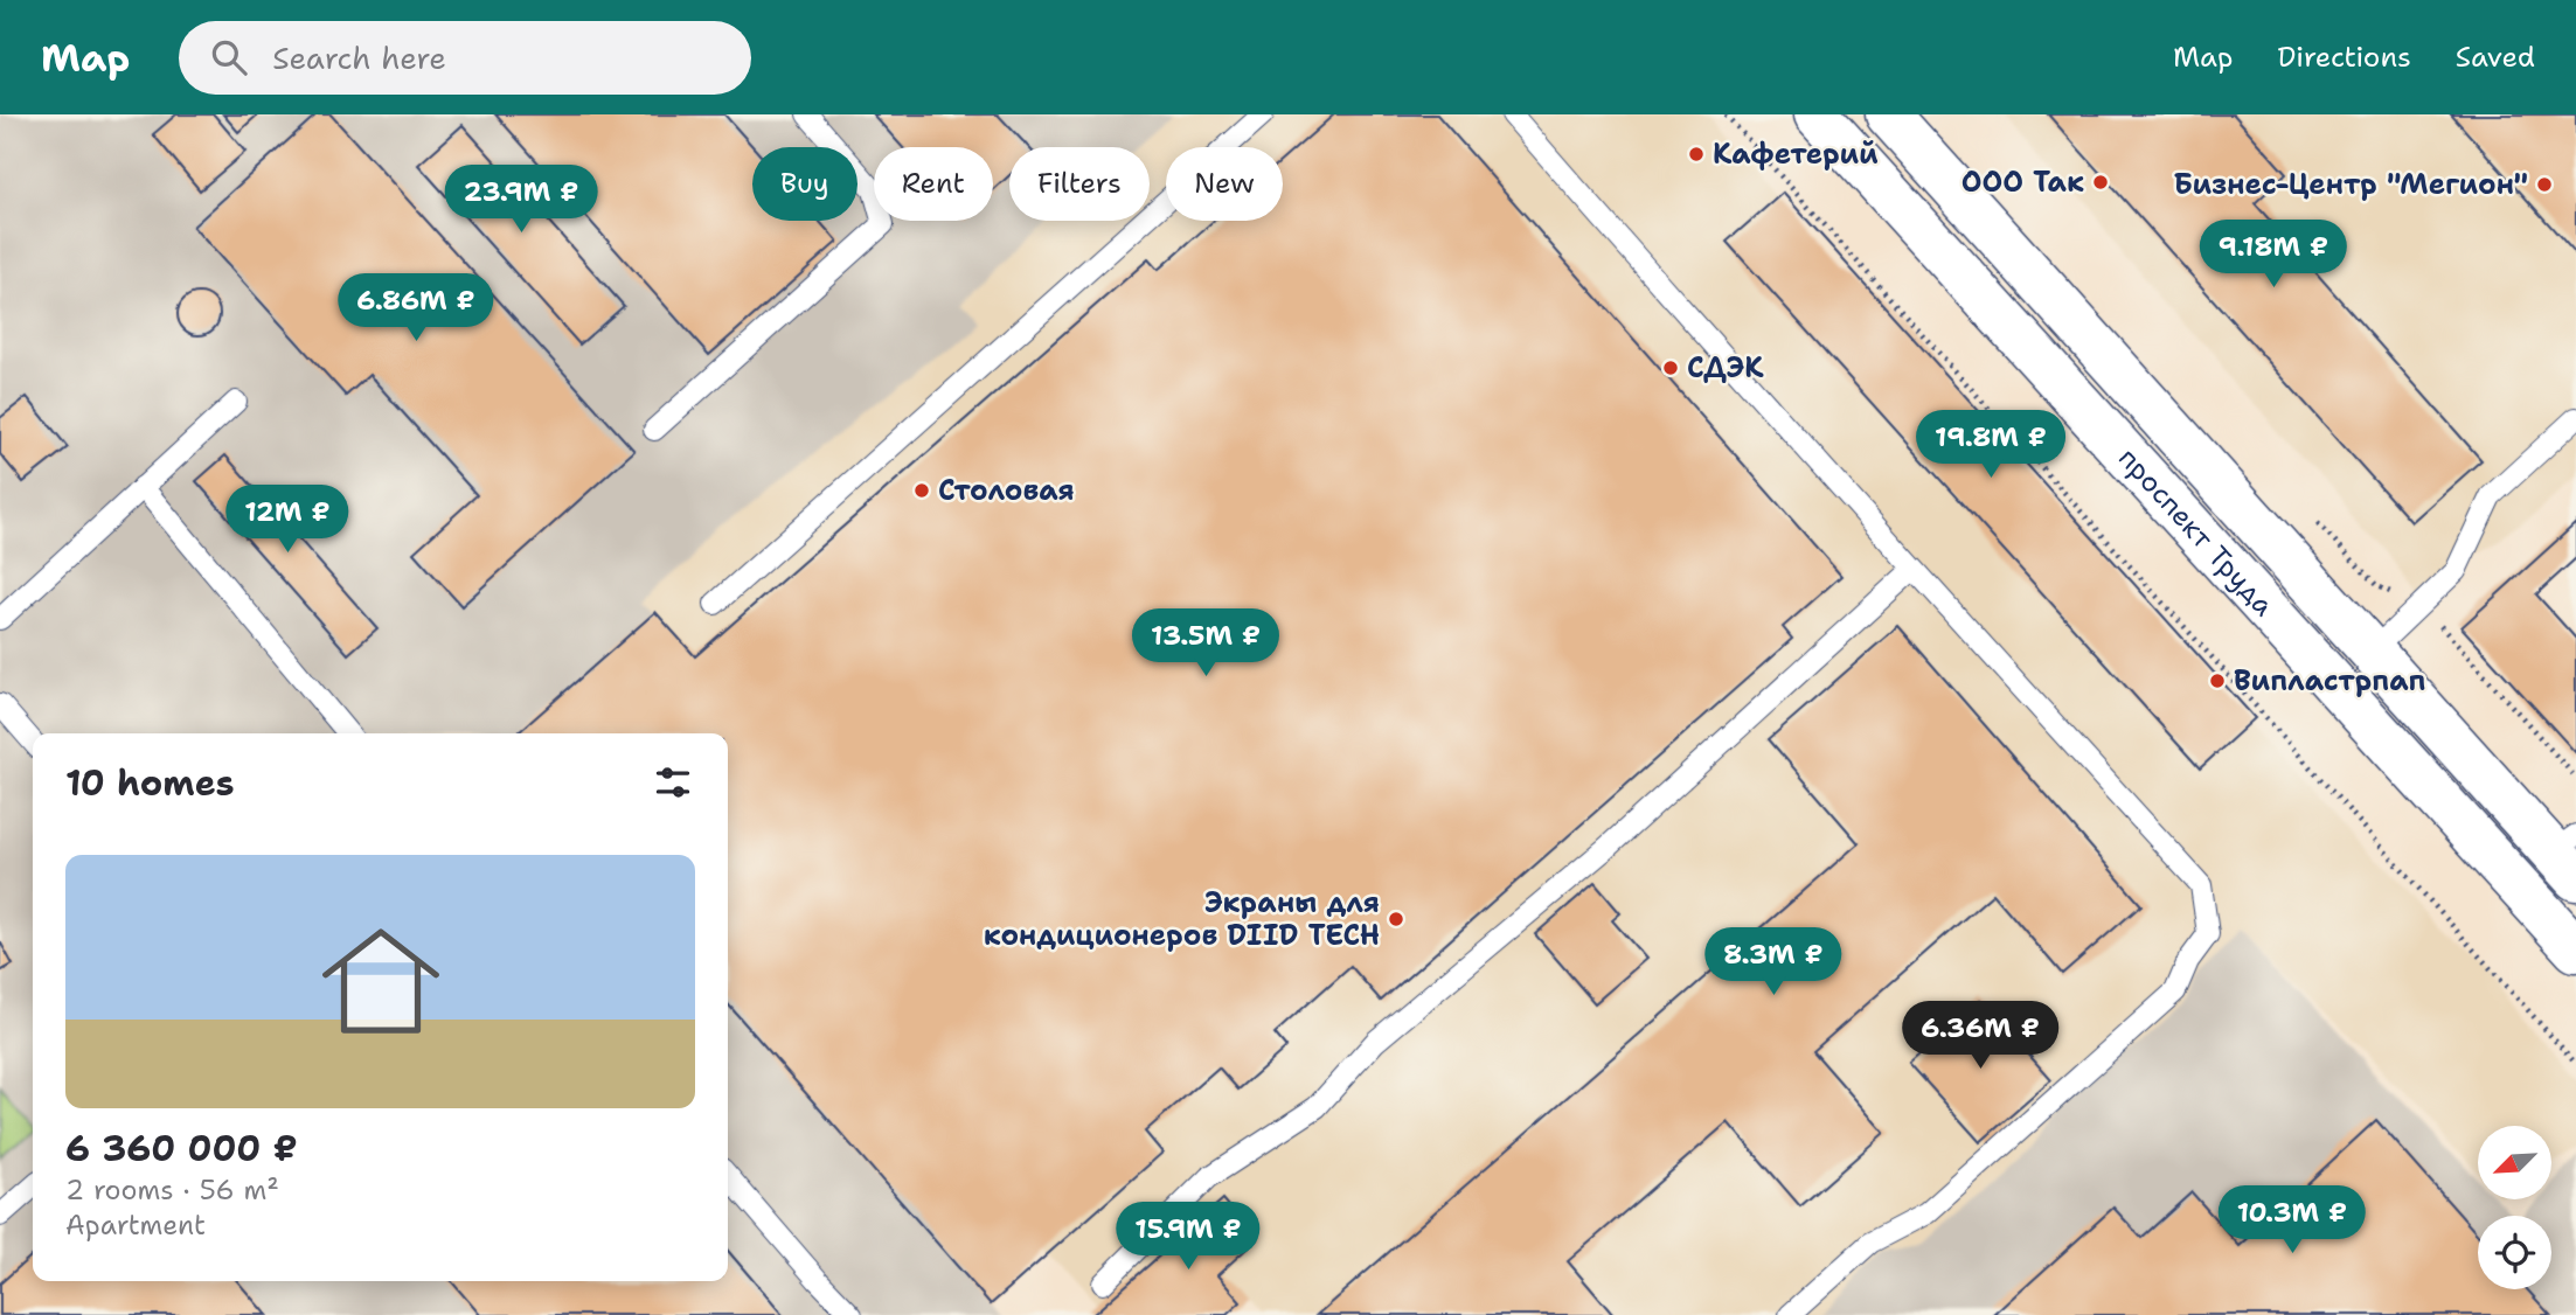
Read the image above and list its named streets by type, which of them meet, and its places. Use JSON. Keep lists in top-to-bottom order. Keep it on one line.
{"streets":{"main road":["проспект Труда"]},"places":["Кафетерий","ООО Так","Бизнес-Центр \"Мегион\"","СДЭК","Столовая","Випластрпап","Экраны для кондиционеров DIID TECH"],"north":"bottom left","page":{"header":"Map","search":"Search here","nav":["Map","Directions","Saved"],"chip":["Buy","Rent","Filters","New"],"price":["23.9M ₽","9.18M ₽","6.86M ₽","19.8M ₽","12M ₽","13.5M ₽","8.3M ₽","6.36M ₽","10.3M ₽","15.9M ₽"],"heading":"10 homes","list":[{"name":"6 360 000 ₽","note":"2 rooms · 56 m² · Apartment"}]}}
